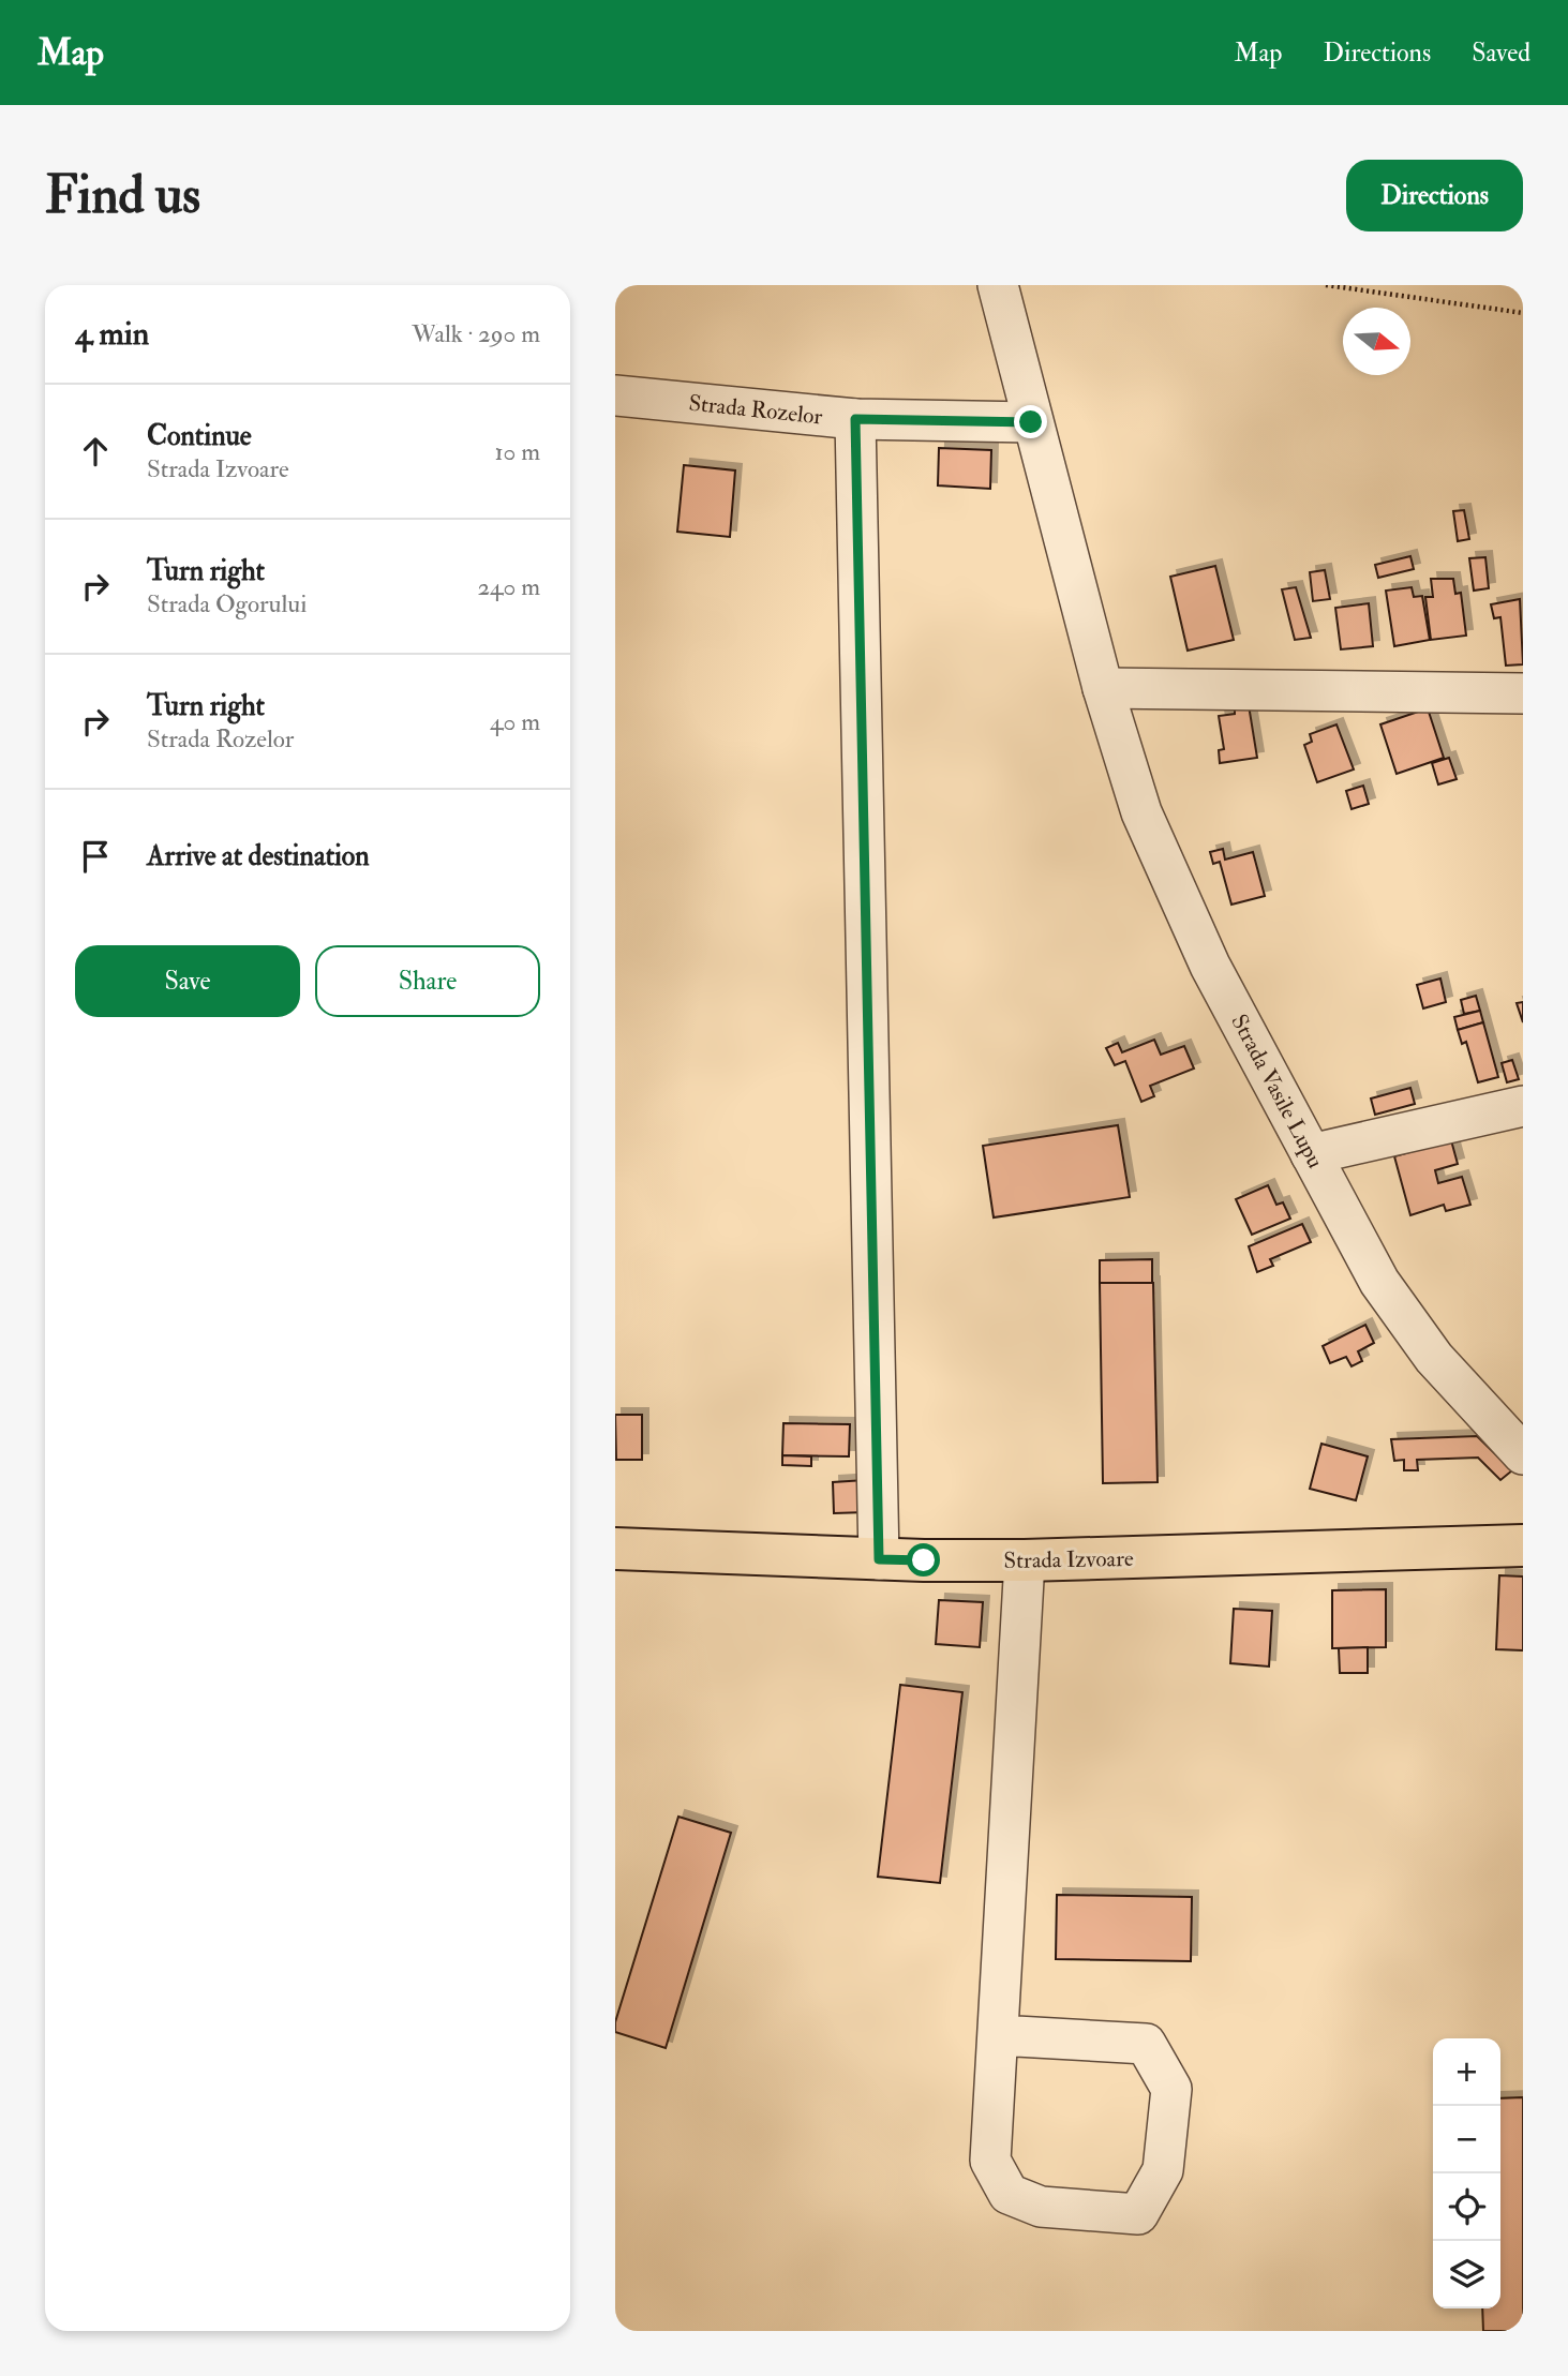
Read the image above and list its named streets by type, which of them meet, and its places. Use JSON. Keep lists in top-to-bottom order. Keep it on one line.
{"streets":{"main road":["Strada Izvoare"],"street":["Strada Rozelor","Strada Vasile Lupu"]},"crossings":[["Strada Rozelor","Strada Vasile Lupu"]],"north":"right","page":{"header":"Map","nav":["Map","Directions","Saved"],"buttons":["Directions",["Save","Share"]],"title":"Find us","heading":["4 min","Walk · 290 m"],"list":[["Continue","Strada Izvoare","10 m"],["Turn right","Strada Ogorului","240 m"],["Turn right","Strada Rozelor","40 m"],"Arrive at destination"],"map_buttons":["+","−"]}}
